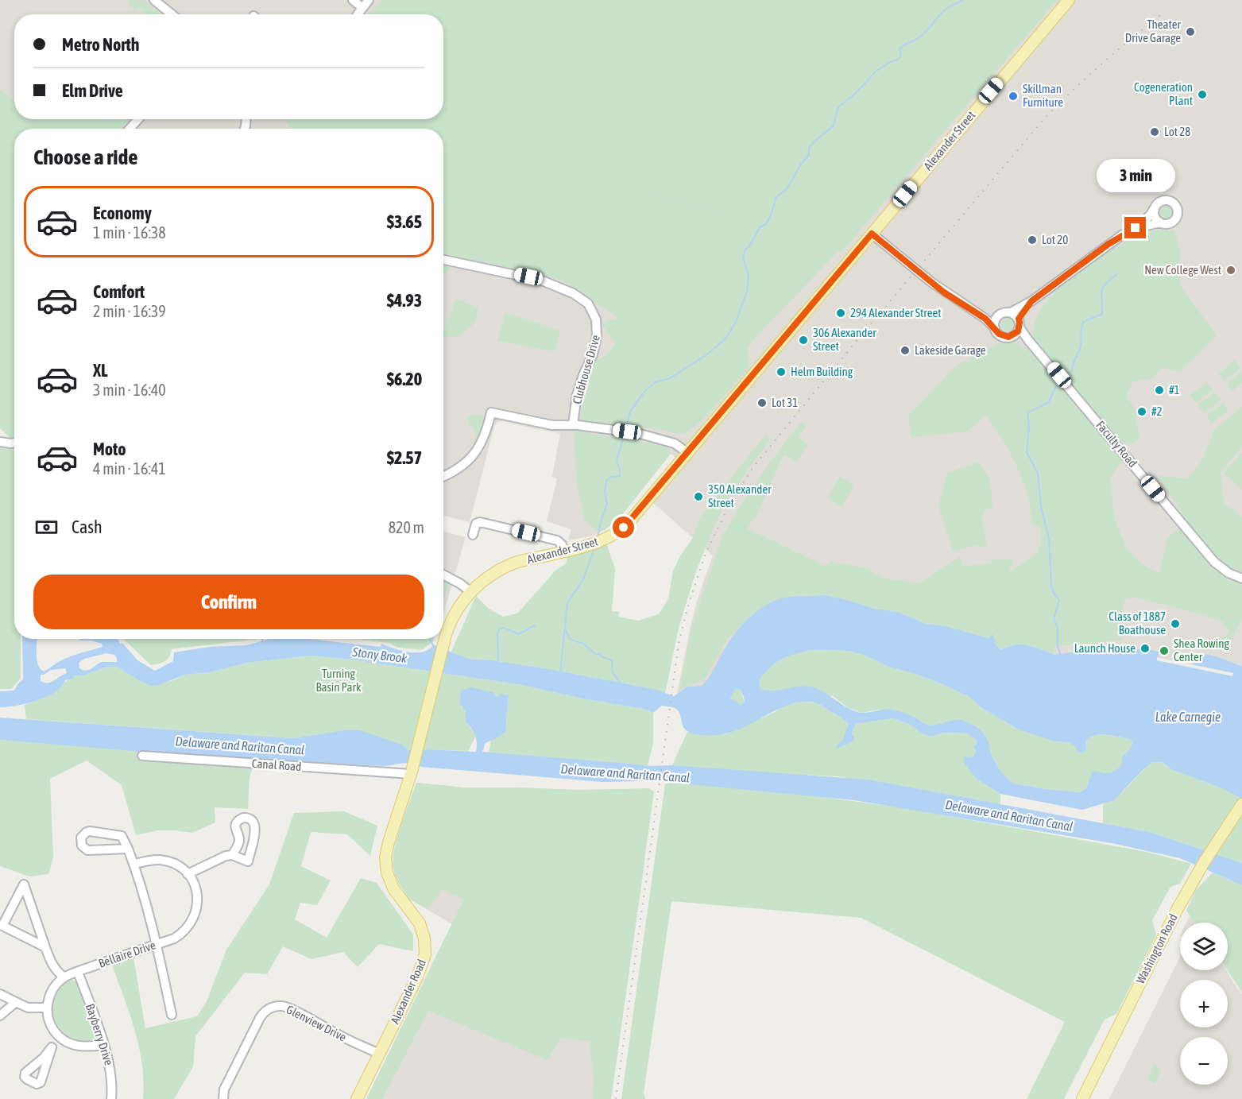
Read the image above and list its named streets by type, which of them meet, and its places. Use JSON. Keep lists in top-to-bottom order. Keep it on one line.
{"streets":{"main road":["Alexander Street","Washington Road","Alexander Road"],"street":["Clubhouse Drive","Faculty Road","Canal Road","Bellaire Drive","Glenview Drive","Bayberry Drive"]},"crossings":[["Alexander Street","Alexander Road"],["Canal Road","Alexander Road"],["Bellaire Drive","Bayberry Drive"],["Alexander Road","Glenview Drive"]],"water":["Stony Brook","Lake Carnegie","Delaware and Raritan Canal"],"parks":["Turning Basin Park"],"places":["Theater Drive Garage","Cogeneration Plant","Skillman Furniture","Lot 28","Lot 20","New College West","294 Alexander Street","306 Alexander Street","Lakeside Garage","Helm Building","#1","Lot 31","#2","350 Alexander Street","Class of 1887 Boathouse","Launch House","Shea Rowing Center"],"page":{"banner":["Metro North","Elm Drive"],"heading":"Choose a ride","bubble":"3 min","list":[{"name":"Economy","note":"1 min · 16:38","value":"$3.65"},{"name":"Comfort","note":"2 min · 16:39","value":"$4.93"},{"name":"XL","note":"3 min · 16:40","value":"$6.20"},{"name":"Moto","note":"4 min · 16:41","value":"$2.57"}],"pay":["Cash","820 m"],"buttons":"Confirm","map_buttons":["+","−"]}}
